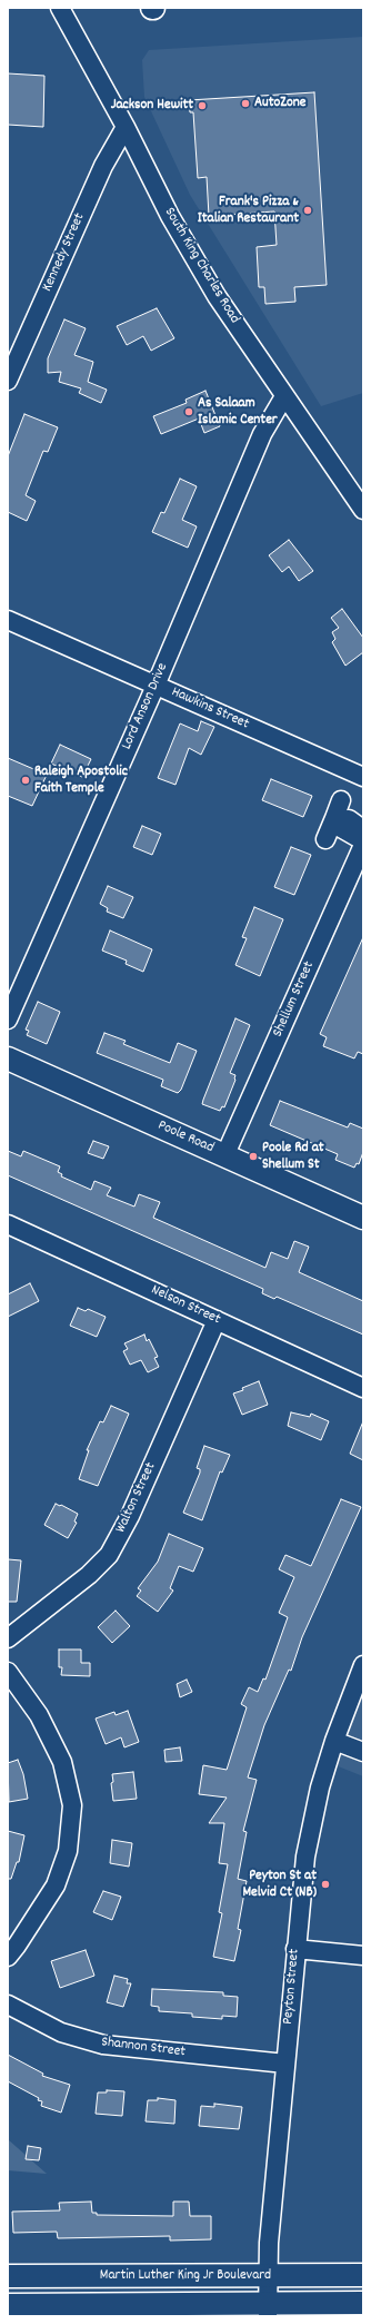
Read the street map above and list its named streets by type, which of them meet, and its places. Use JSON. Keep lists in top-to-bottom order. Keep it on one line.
{"streets":{"main road":["Poole Road","Martin Luther King Jr Boulevard"],"street":["Kennedy Street","South King Charles Road","Lord Anson Drive","Hawkins Street","Shellum Street","Nelson Street","Walton Street","Peyton Street","Shannon Street"]},"crossings":[["Kennedy Street","South King Charles Road"],["South King Charles Road","Lord Anson Drive"],["Lord Anson Drive","Hawkins Street"],["Shellum Street","Poole Road"],["Nelson Street","Walton Street"],["Peyton Street","Shannon Street"],["Peyton Street","Martin Luther King Jr Boulevard"]],"places":["AutoZone","Jackson Hewitt","Frank's Pizza & Italian Restaurant","As Salaam Islamic Center","Raleigh Apostolic Faith Temple","Poole Rd at Shellum St","Peyton St at Melvid Ct (NB)"]}
